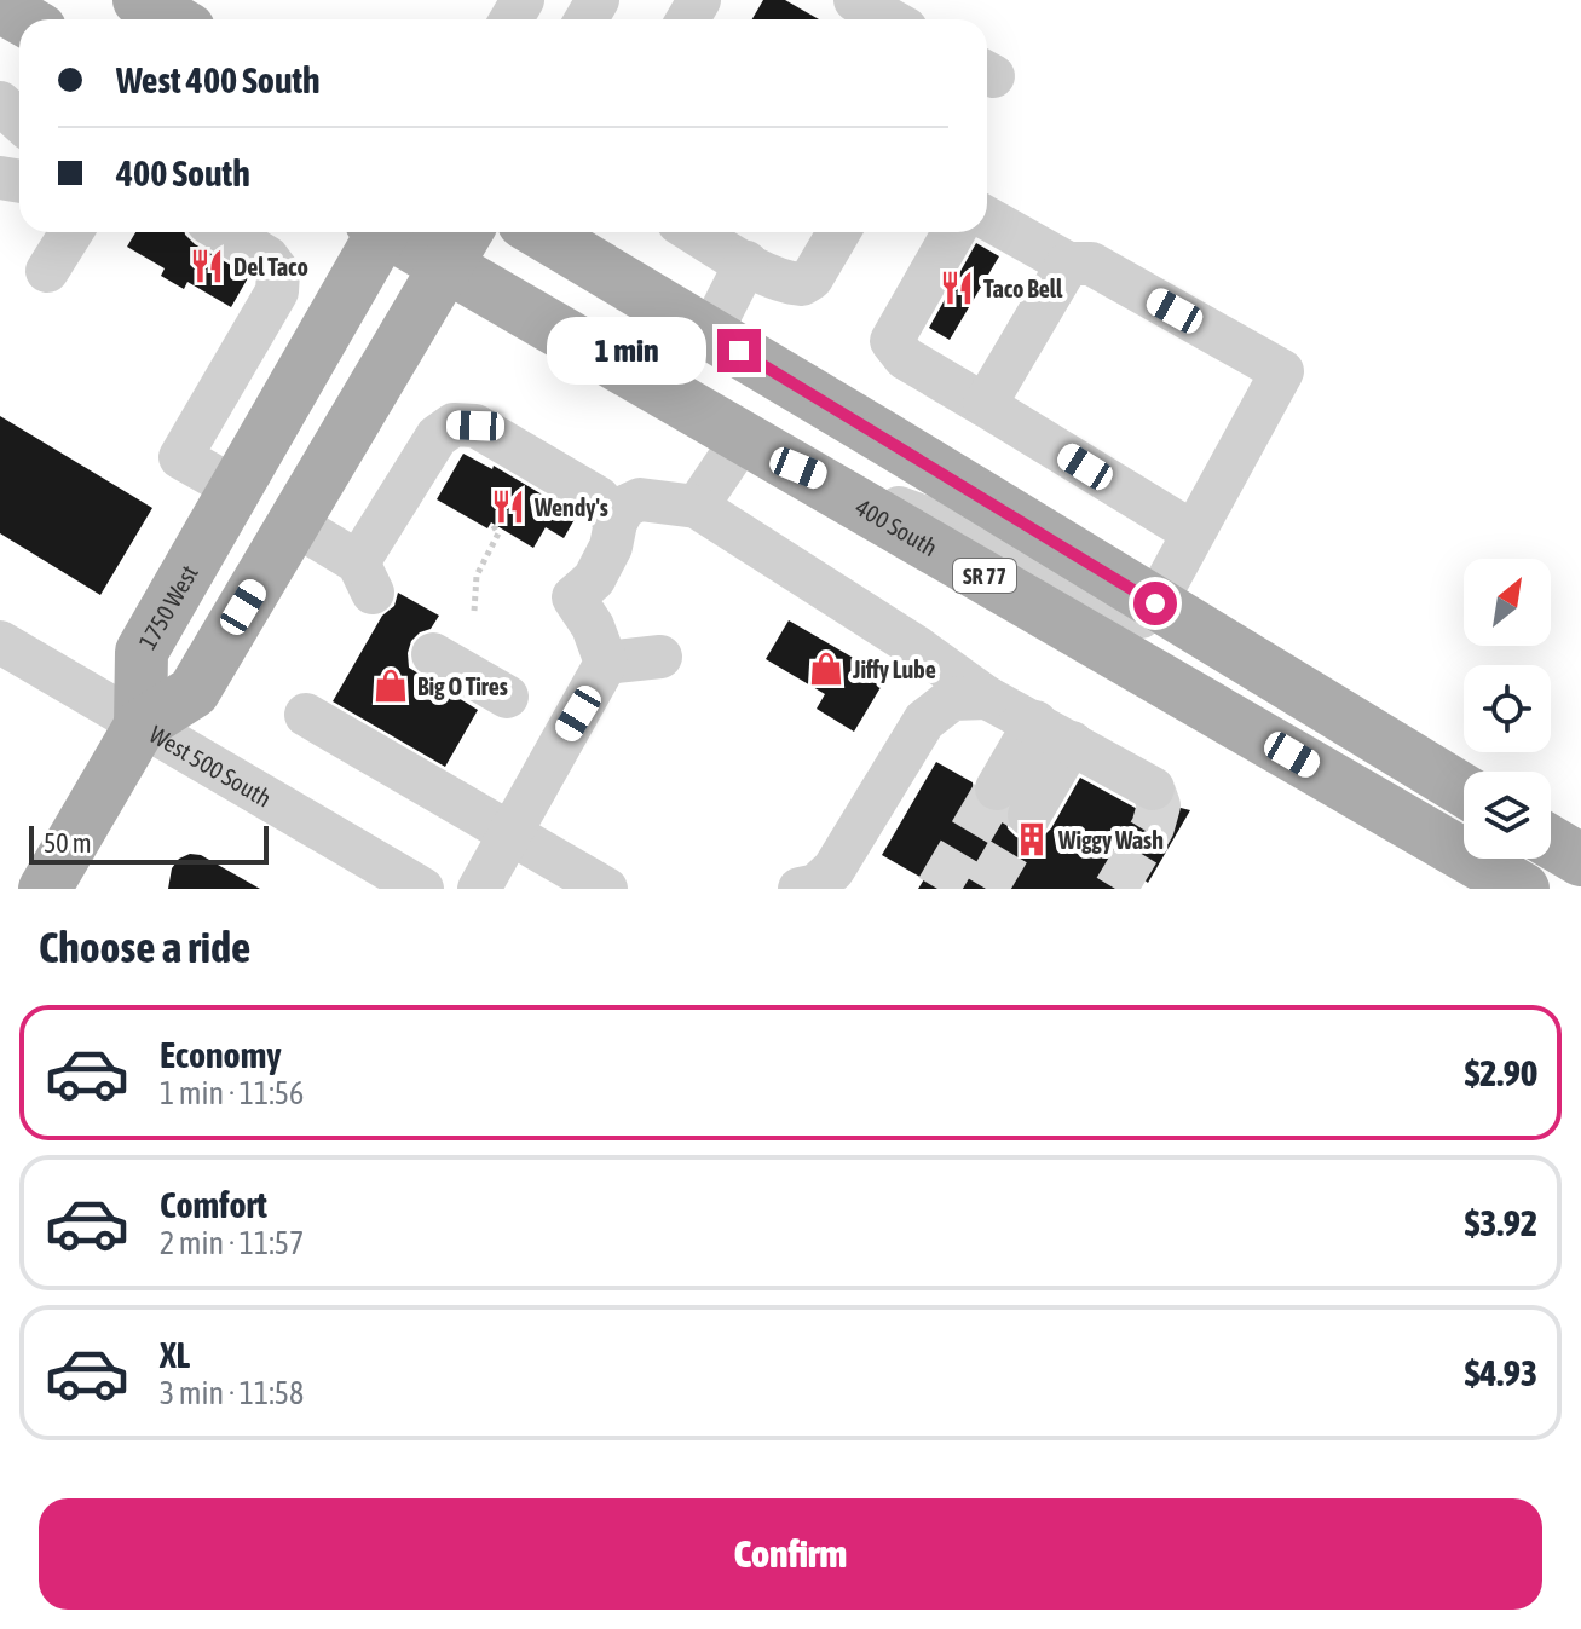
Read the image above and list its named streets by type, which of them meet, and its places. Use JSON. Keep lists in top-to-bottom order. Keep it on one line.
{"streets":{"main road":["400 South","SR 77","1750 West"],"street":["West 500 South"]},"crossings":[["1750 West","West 500 South"]],"places":{"restaurant":["Del Taco","Taco Bell","Wendy's"],"shop":["Jiffy Lube","Big O Tires"],"building":["Wiggy Wash"]},"scale_bar":"50 m","north":"top right","page":{"banner":["West 400 South","400 South"],"bubble":"1 min","scale":"50 m","heading":"Choose a ride","list":[{"name":"Economy","note":"1 min · 11:56","value":"$2.90"},{"name":"Comfort","note":"2 min · 11:57","value":"$3.92"},{"name":"XL","note":"3 min · 11:58","value":"$4.93"}],"buttons":"Confirm"}}
